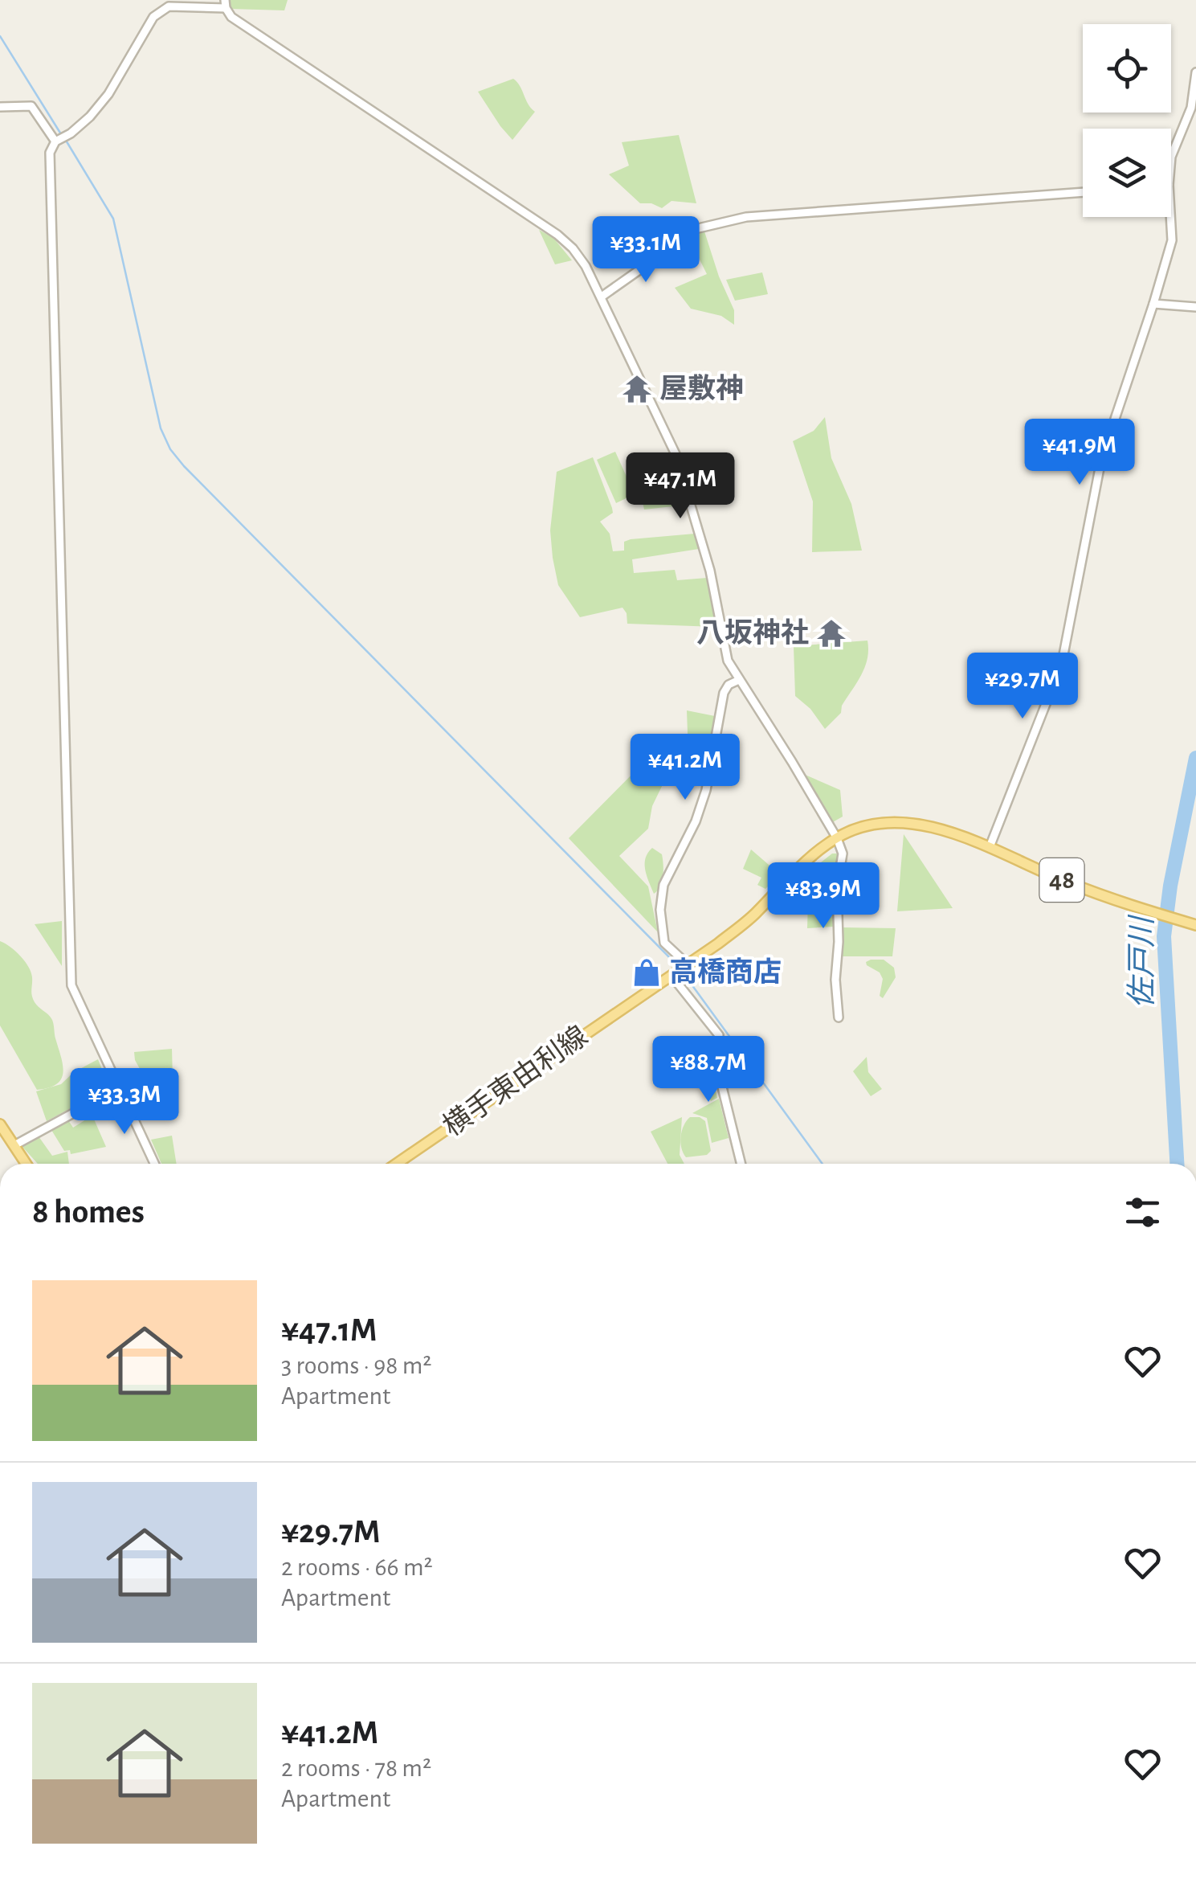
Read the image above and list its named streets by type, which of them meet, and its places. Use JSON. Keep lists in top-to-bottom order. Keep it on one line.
{"streets":{"main road":["48","横手東由利線"]},"water":["佐戸川"],"places":{"temple":["屋敷神","八坂神社"],"shop":["高橋商店"]},"page":{"price":["¥33.1M","¥41.9M","¥47.1M","¥29.7M","¥41.2M","¥83.9M","¥88.7M","¥33.3M"],"heading":"8 homes","list":[{"name":"¥47.1M","note":"3 rooms · 98 m² · Apartment"},{"name":"¥29.7M","note":"2 rooms · 66 m² · Apartment"},{"name":"¥41.2M","note":"2 rooms · 78 m² · Apartment"}]}}
